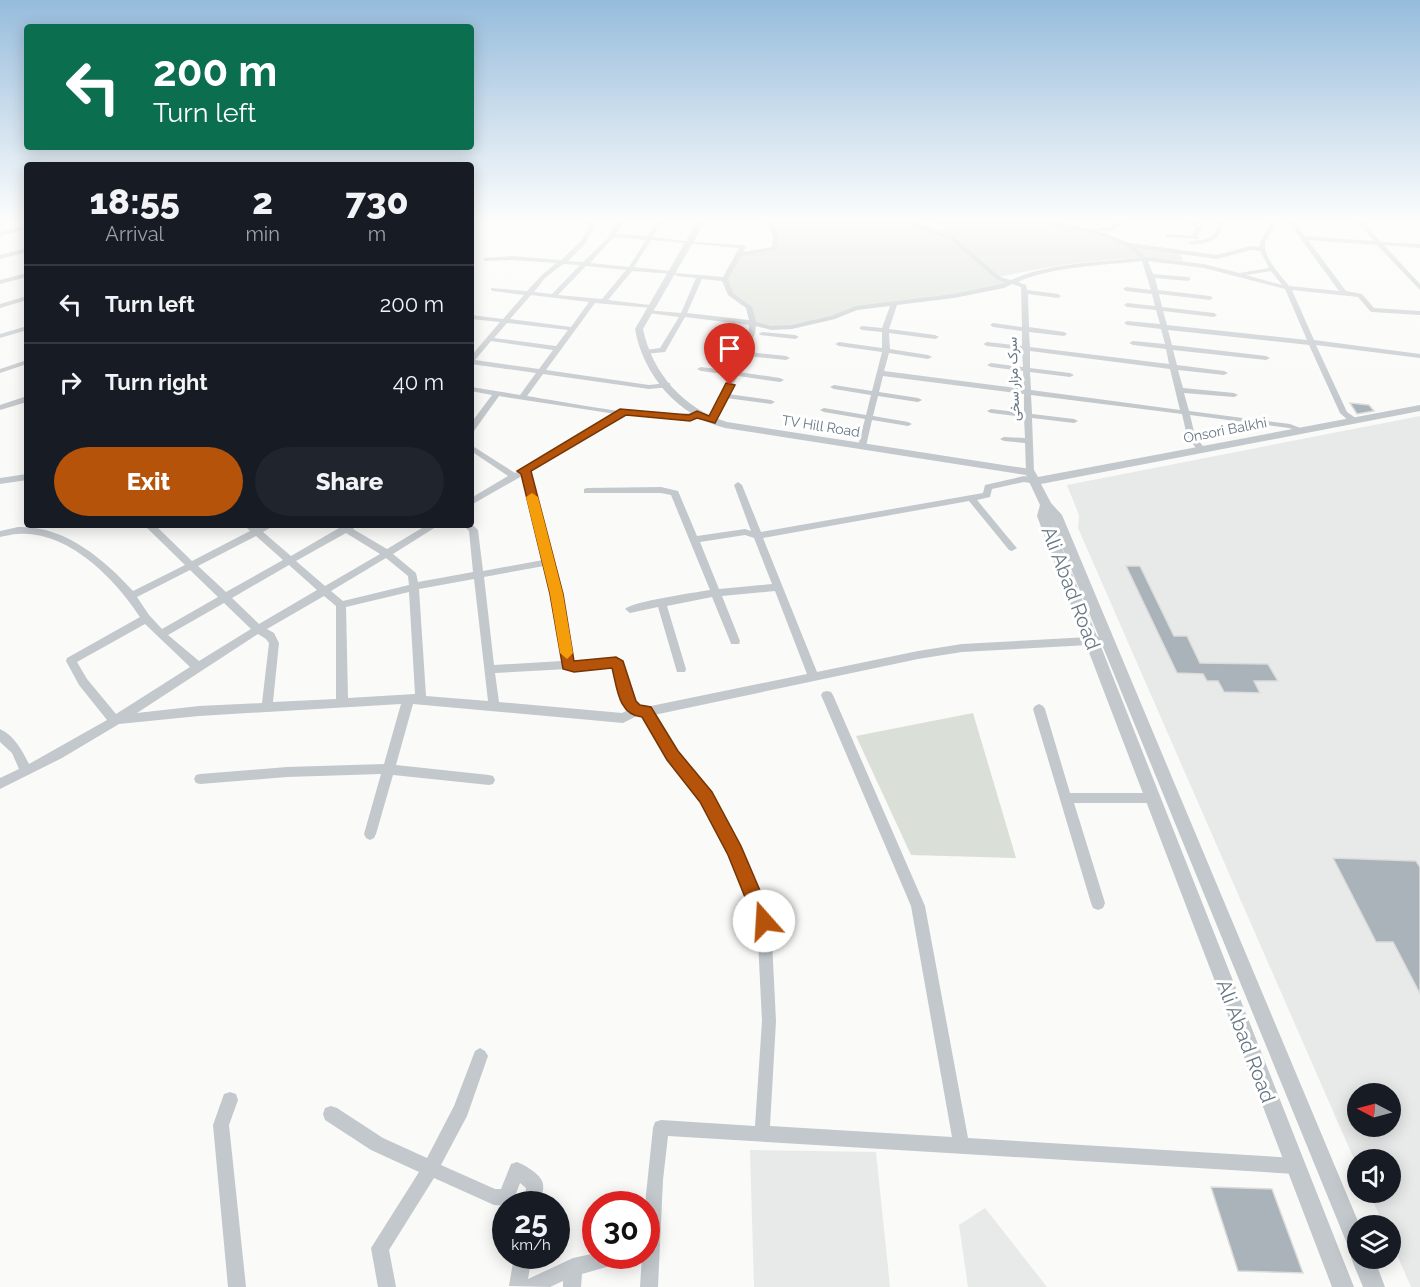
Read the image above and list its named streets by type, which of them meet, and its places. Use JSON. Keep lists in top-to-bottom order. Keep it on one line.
{"streets":{"street":["سرک مزار سخی","TV Hill Road","Onsori Balkhi","Ali Abad Road"]},"crossings":[["سرک مزار سخی","TV Hill Road"],["سرک مزار سخی","Onsori Balkhi"],["سرک مزار سخی","Ali Abad Road"],["TV Hill Road","Onsori Balkhi"],["TV Hill Road","Ali Abad Road"],["Onsori Balkhi","Ali Abad Road"]],"north":"left","page":{"turn":["200 m","Turn left"],"eta":["18:55","Arrival","2","min","730","m"],"list":[{"name":"Turn left","value":"200 m"},{"name":"Turn right","value":"40 m"}],"buttons":["Exit","Share"],"speed":"25 km/h","limit":"30"}}
